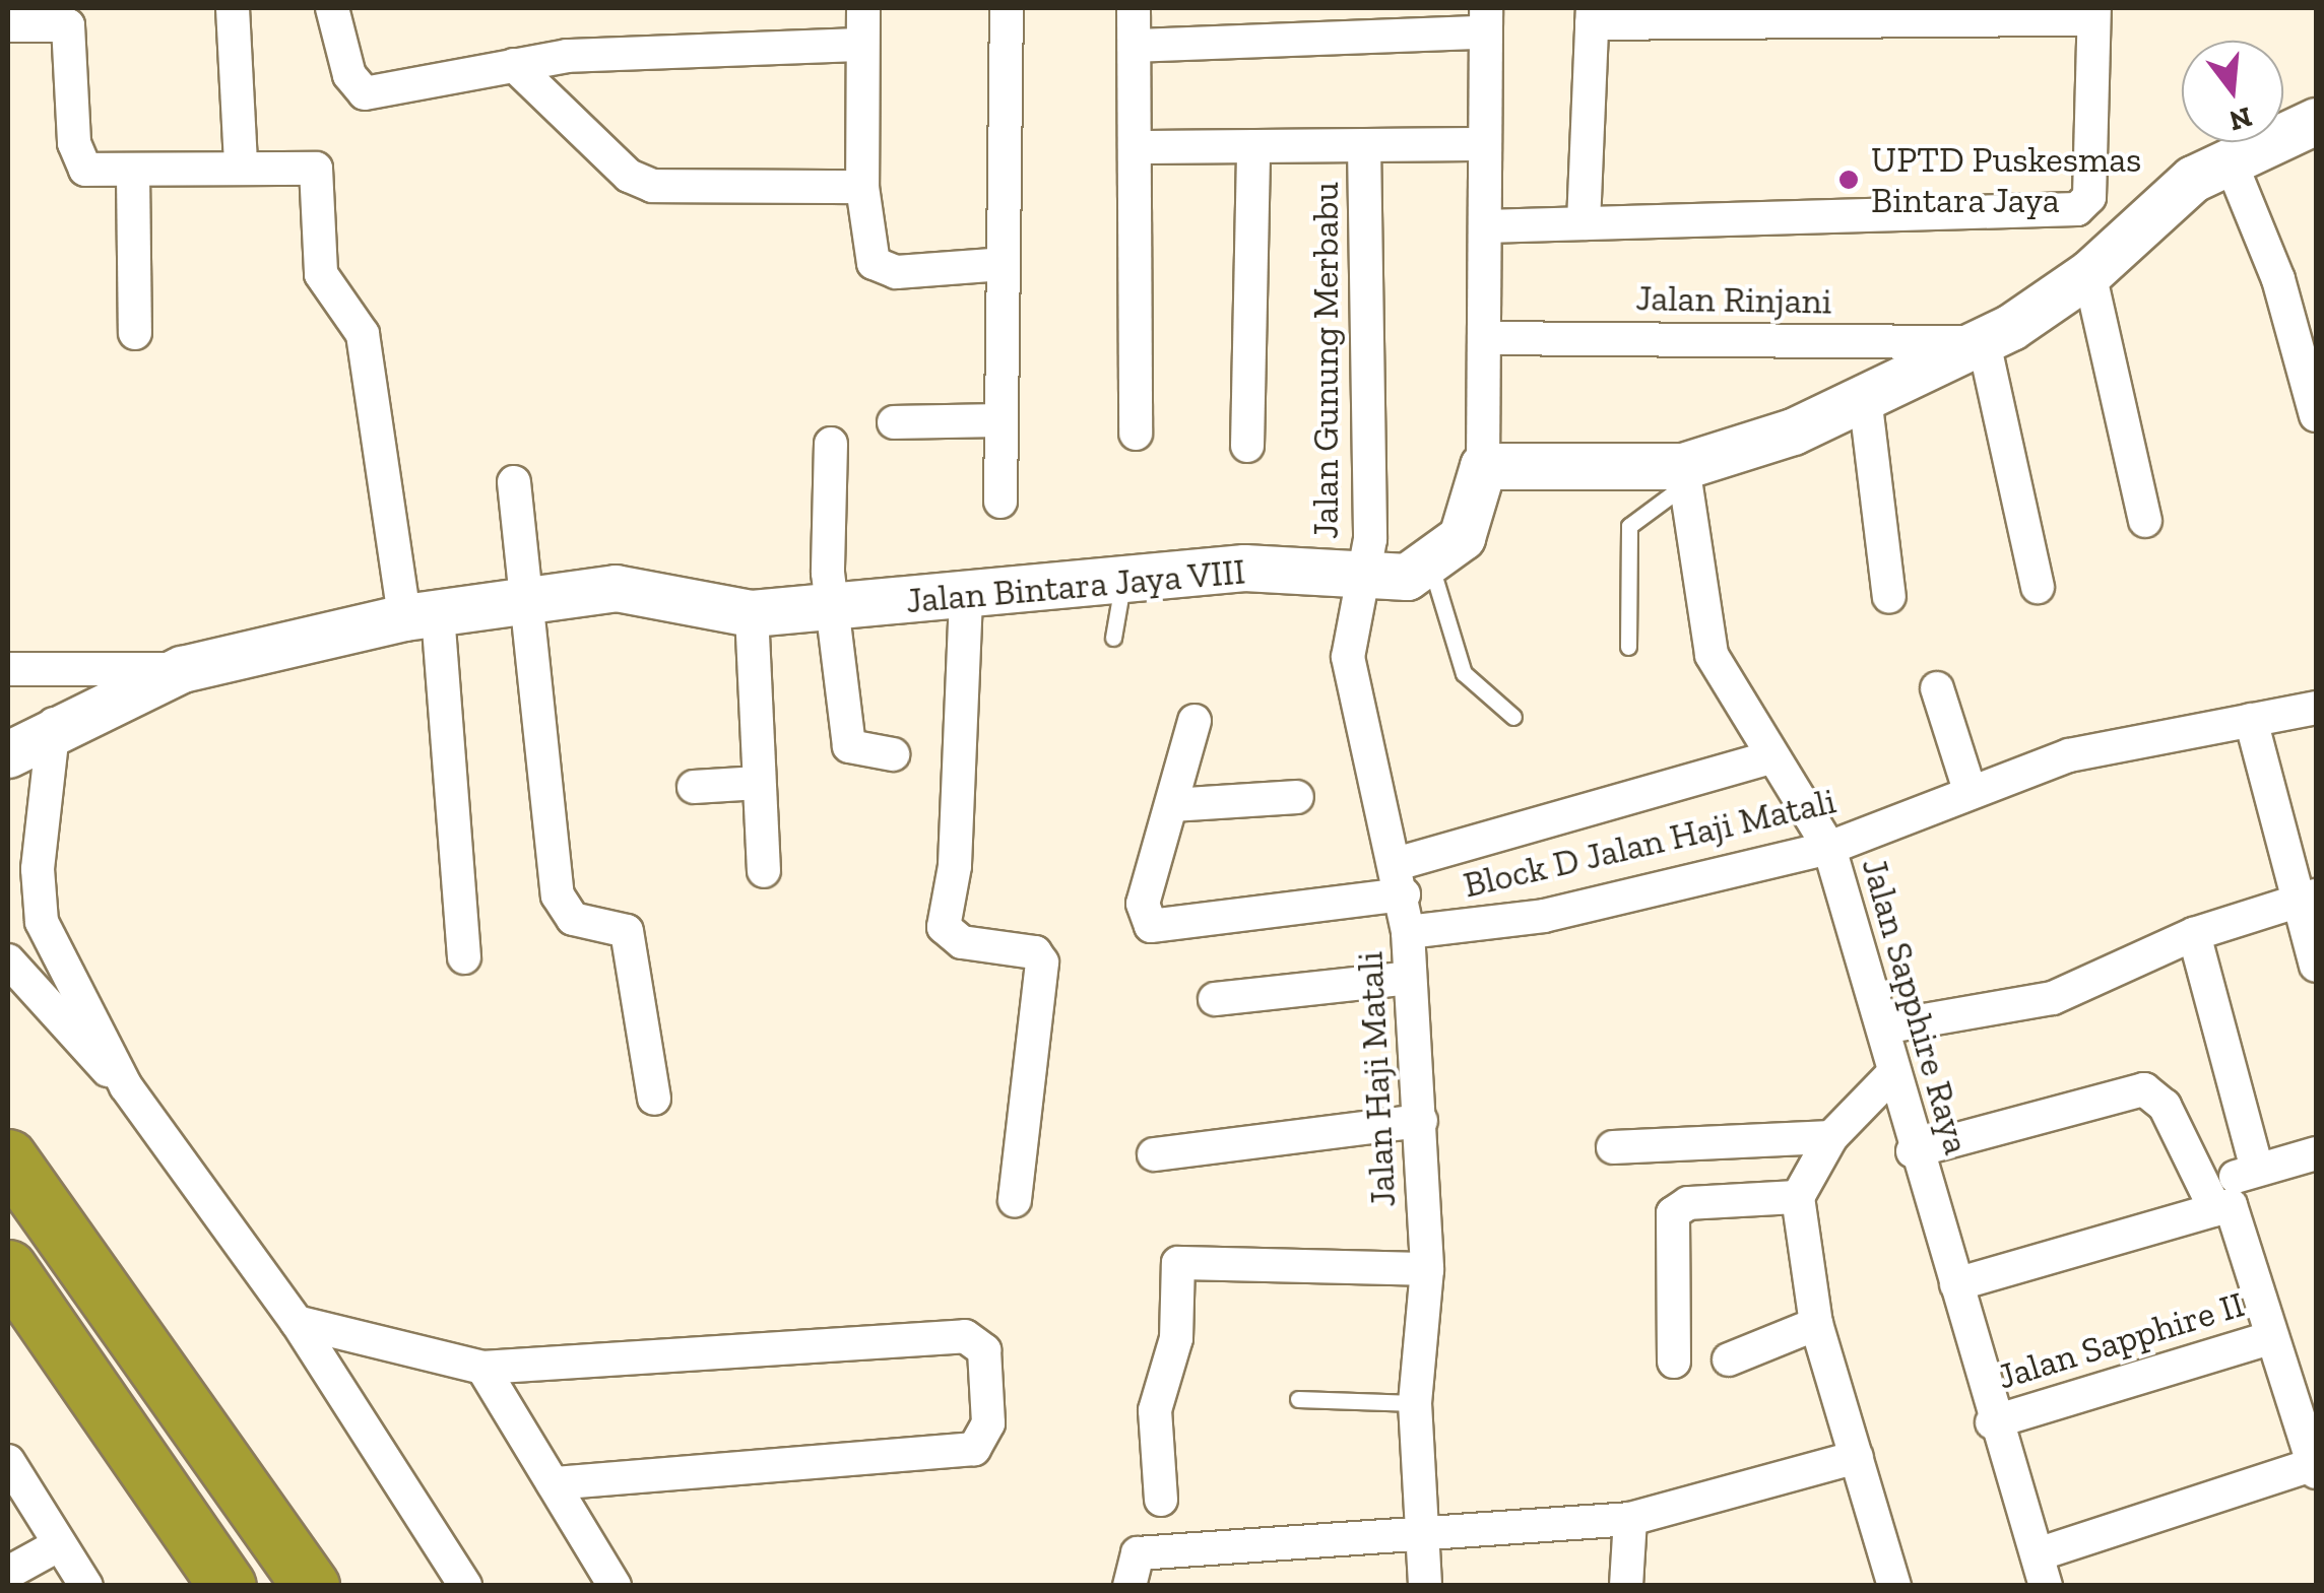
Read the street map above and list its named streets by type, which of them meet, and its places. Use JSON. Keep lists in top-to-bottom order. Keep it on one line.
{"streets":{"street":["Jalan Rinjani","Jalan Gunung Merbabu","Jalan Bintara Jaya VIII","Block D Jalan Haji Matali","Jalan Sapphire Raya","Jalan Haji Matali","Jalan Sapphire II"]},"crossings":[["Jalan Gunung Merbabu","Jalan Bintara Jaya VIII"],["Jalan Gunung Merbabu","Jalan Haji Matali"],["Jalan Bintara Jaya VIII","Jalan Haji Matali"],["Block D Jalan Haji Matali","Jalan Sapphire Raya"],["Block D Jalan Haji Matali","Jalan Haji Matali"],["Jalan Sapphire Raya","Jalan Sapphire II"]],"places":["UPTD Puskesmas Bintara Jaya"],"north":"bottom"}
